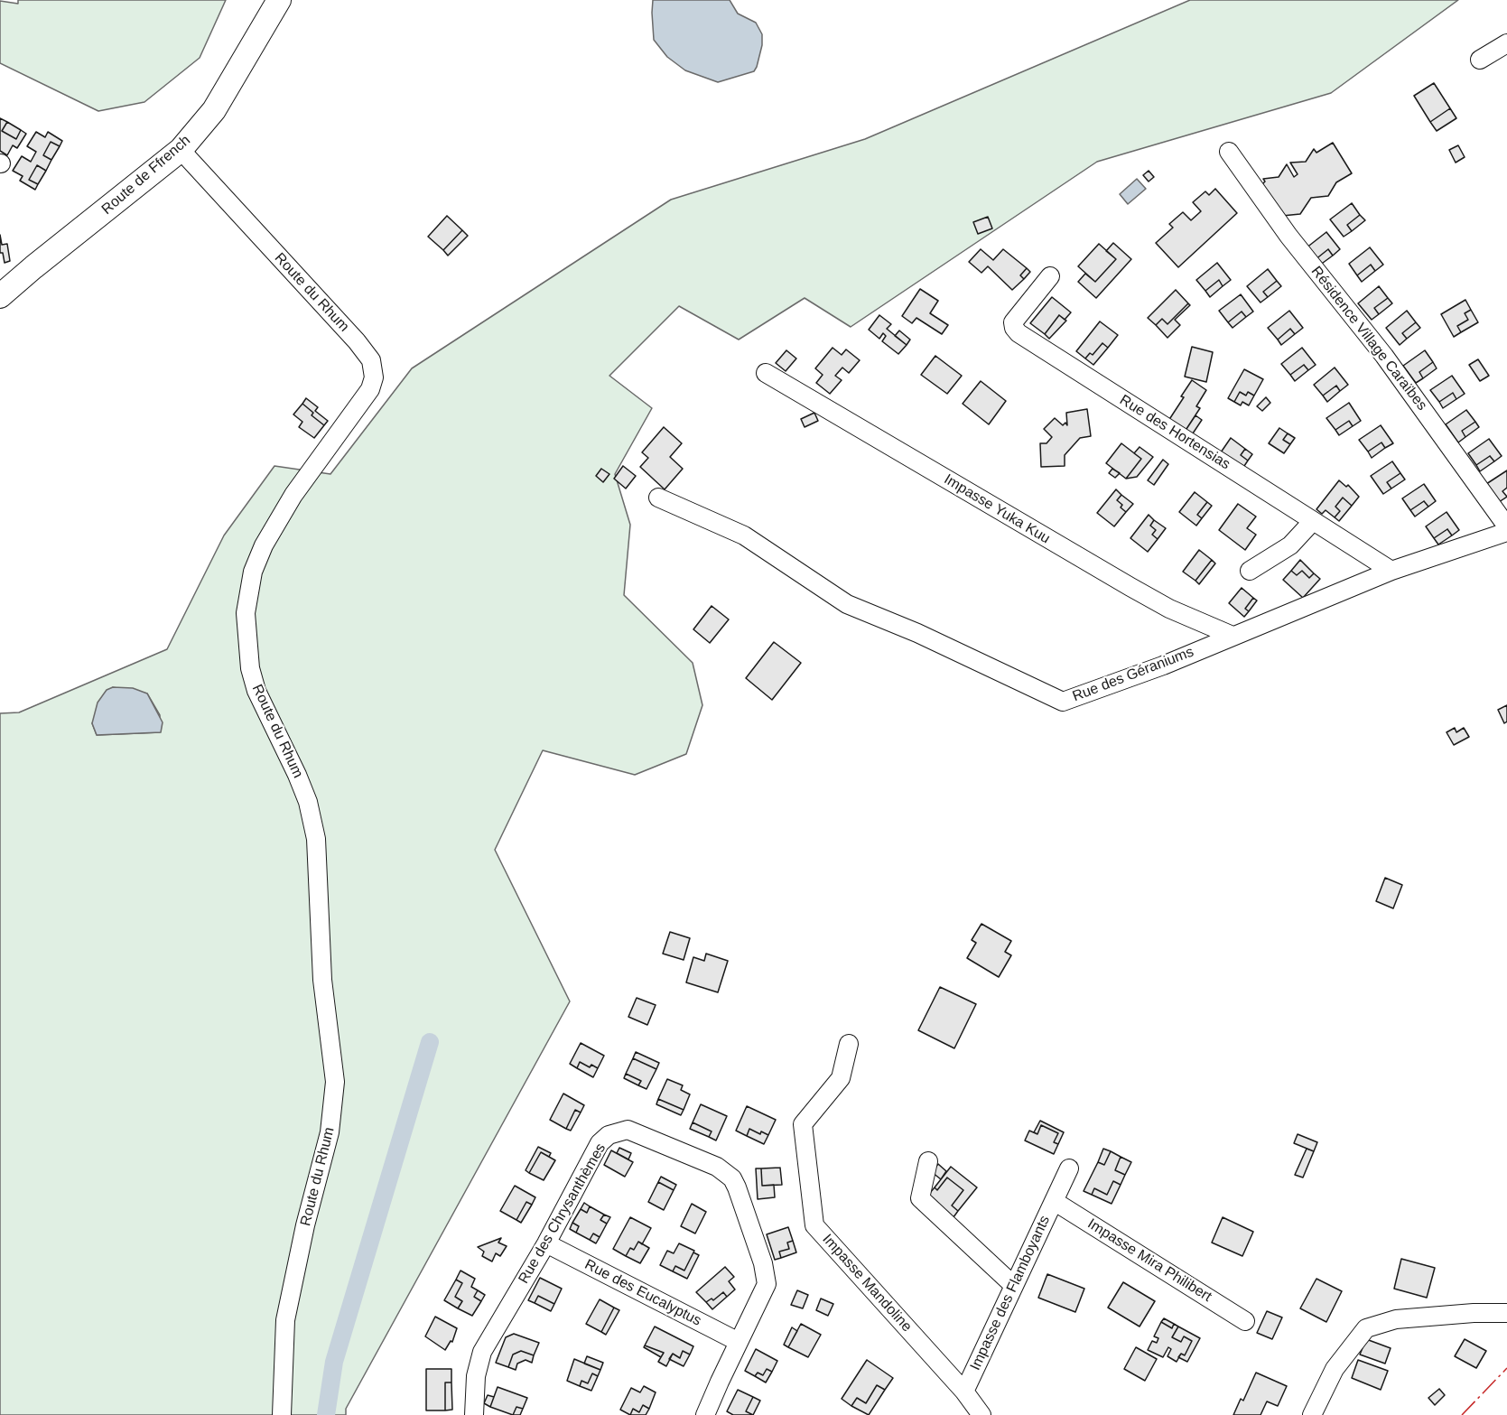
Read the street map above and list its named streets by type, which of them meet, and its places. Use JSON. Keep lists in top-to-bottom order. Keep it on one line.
{"streets":{"main road":["Route de Ffrench"],"street":["Route du Rhum","Résidence Village Caraïbes","Rue des Hortensias","Impasse Yuka Kuu","Rue des Géraniums","Rue des Chrysanthèmes","Impasse Mira Philibert","Impasse Mandoline","Rue des Eucalyptus","Impasse des Flamboyants"]},"crossings":[["Route de Ffrench","Route du Rhum"],["Rue des Hortensias","Rue des Géraniums"],["Impasse Yuka Kuu","Rue des Géraniums"],["Rue des Chrysanthèmes","Rue des Eucalyptus"],["Impasse Mira Philibert","Impasse des Flamboyants"],["Impasse Mandoline","Impasse des Flamboyants"]]}
